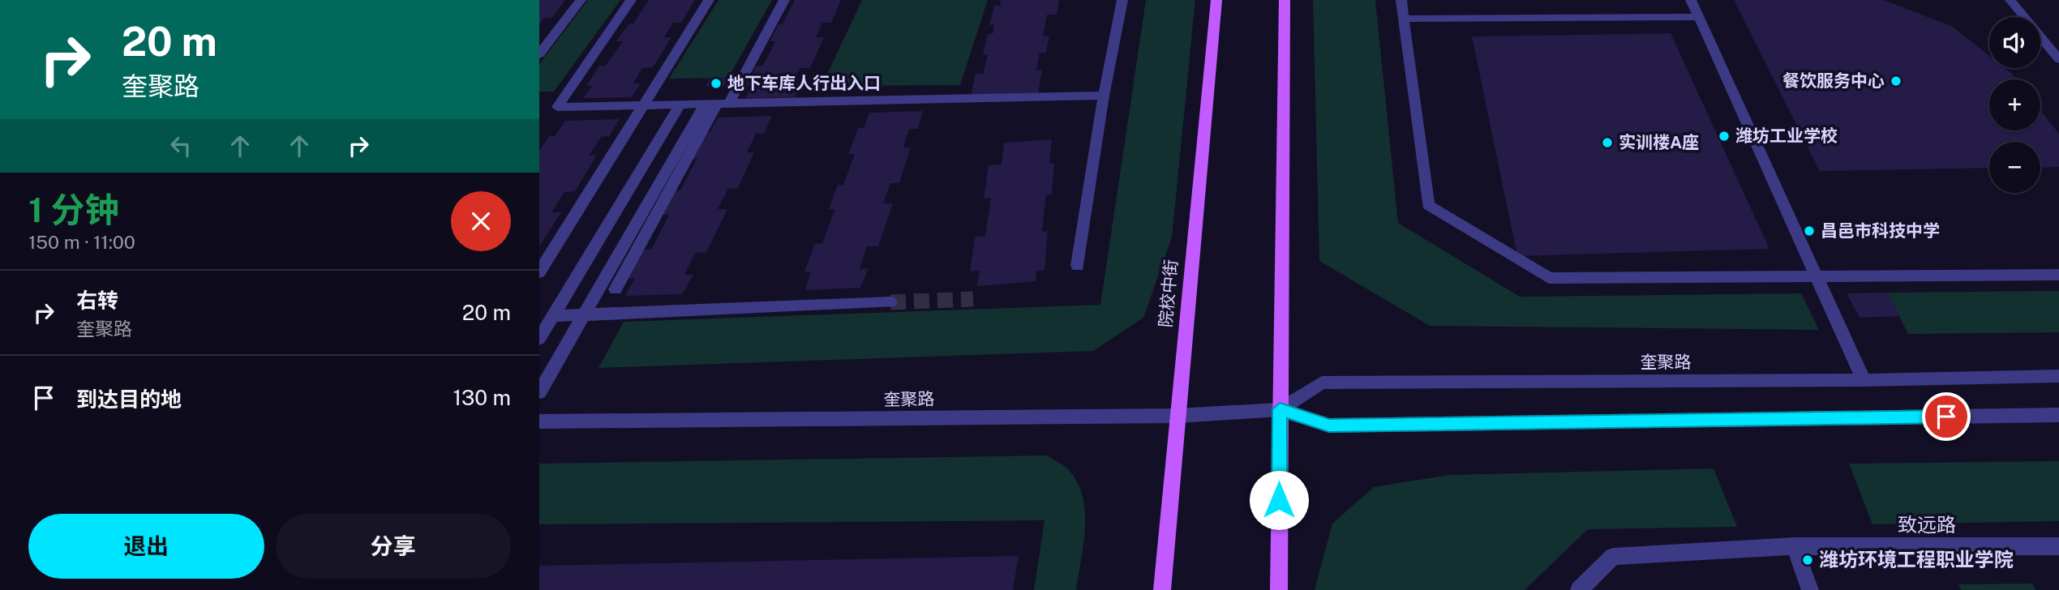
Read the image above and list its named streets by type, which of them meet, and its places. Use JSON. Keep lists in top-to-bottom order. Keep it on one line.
{"streets":{"main road":["院校中街"],"street":["奎聚路","致远路"]},"crossings":[["院校中街","奎聚路"]],"places":["餐饮服务中心","地下车库人行出入口","潍坊工业学校","实训楼A座","昌邑市科技中学","潍坊环境工程职业学院"],"page":{"turn":["20 m","奎聚路"],"map_buttons":["+","−"],"heading":["1 分钟","150 m · 11:00"],"list":[{"name":"右转","note":"奎聚路","value":"20 m"},{"name":"到达目的地","value":"130 m"}],"buttons":["退出","分享"]}}
